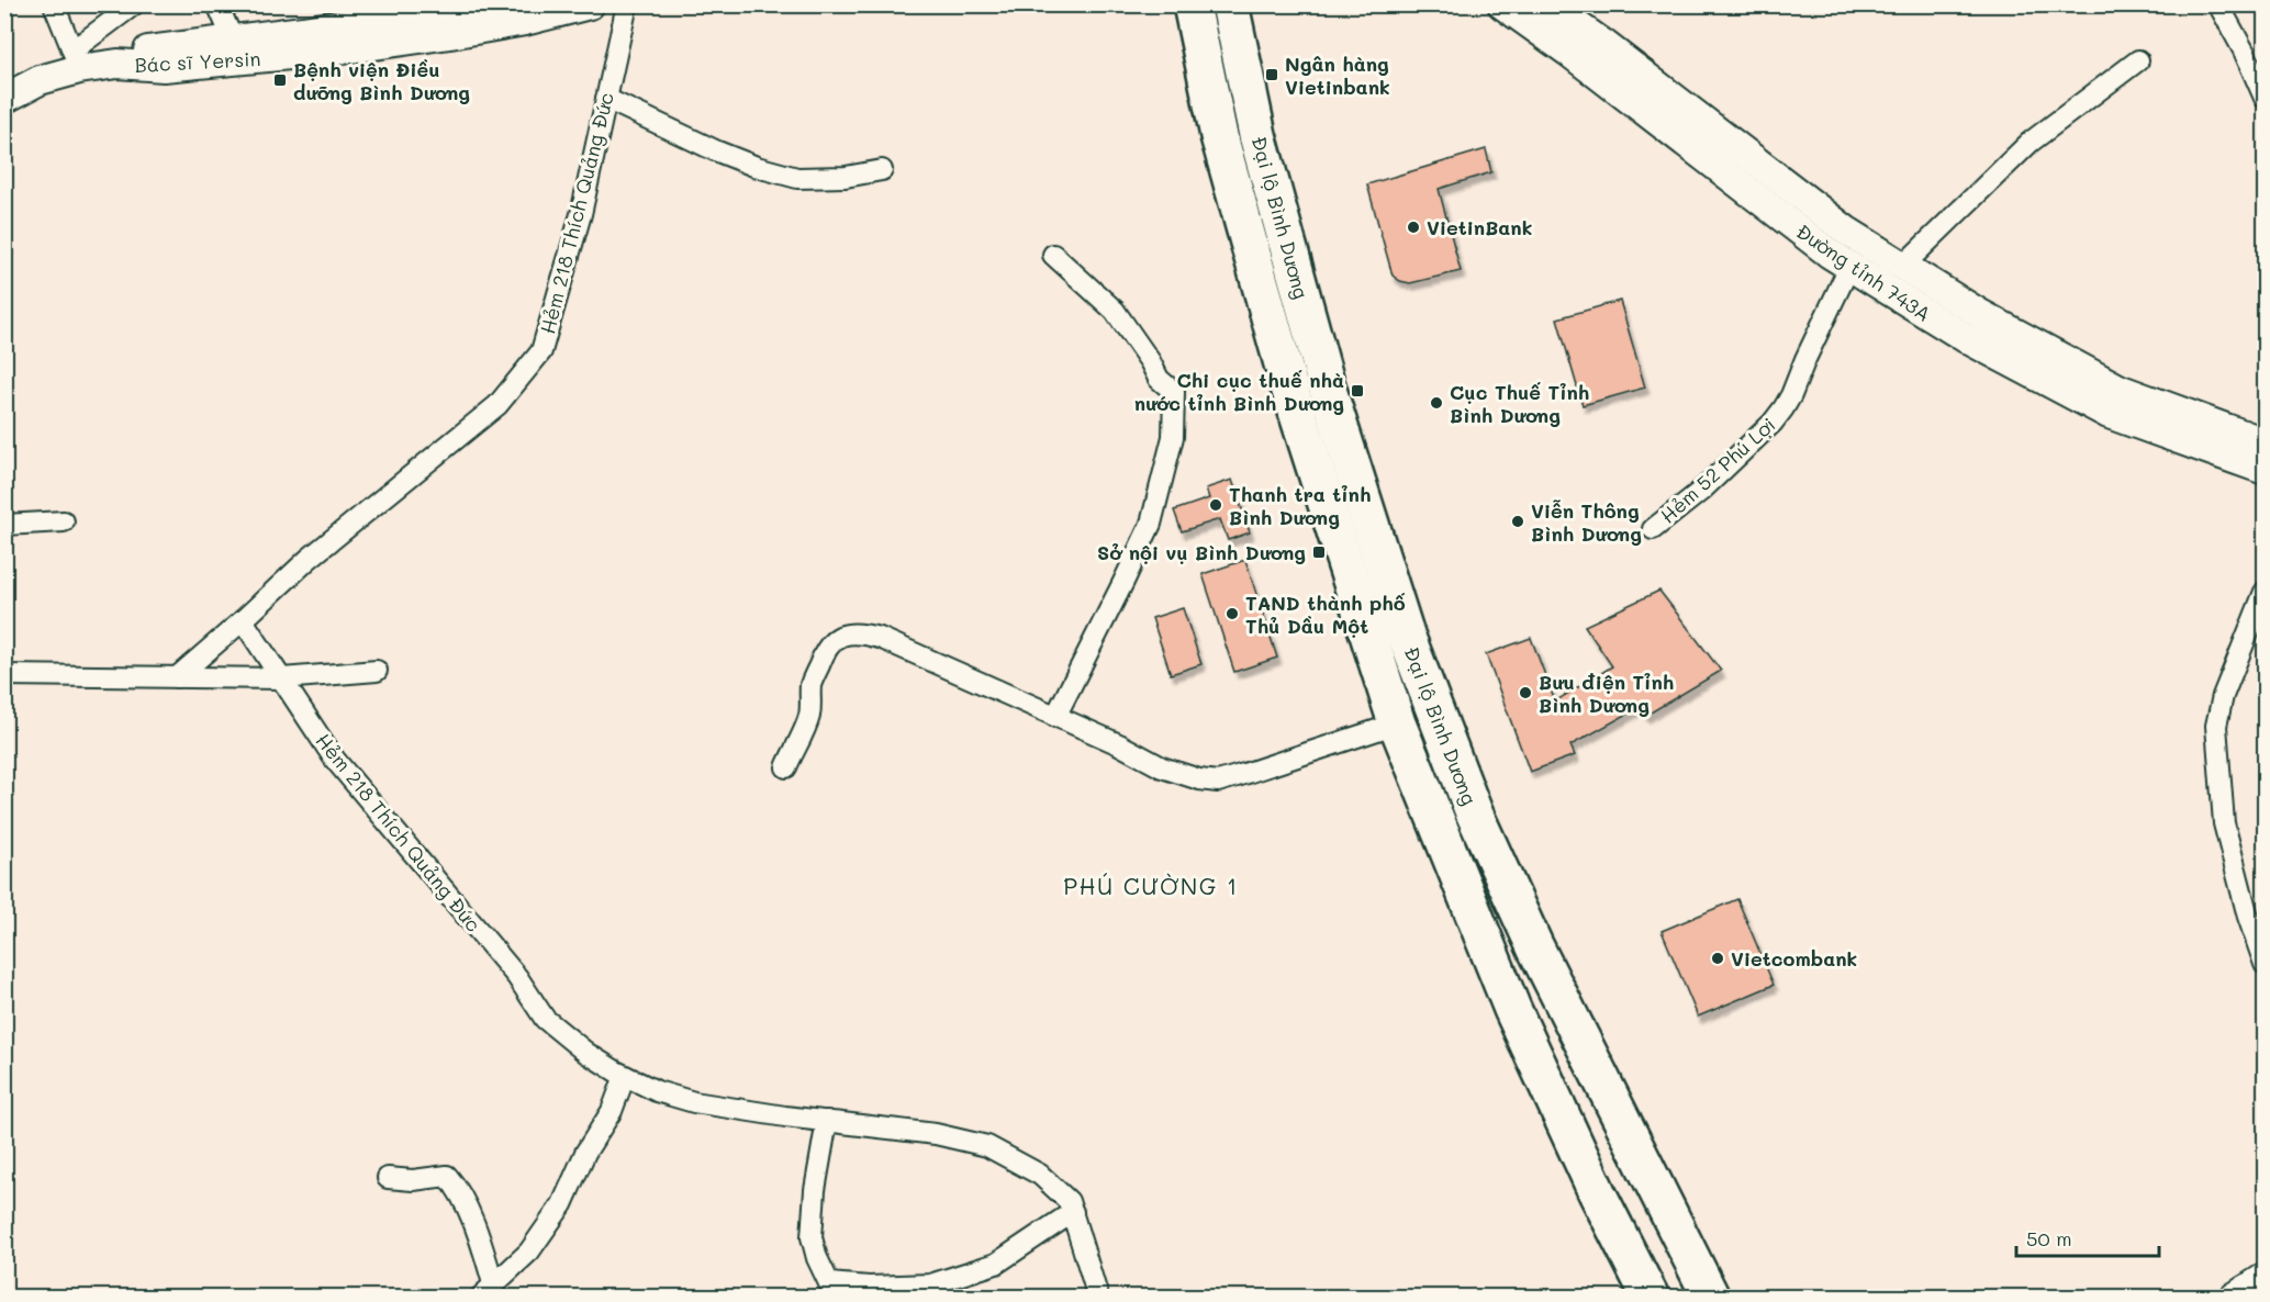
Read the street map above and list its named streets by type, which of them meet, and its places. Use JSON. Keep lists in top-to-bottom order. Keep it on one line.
{"streets":{"highway":["Đại lộ Bình Dương"],"main road":["Bác sĩ Yersin","Đường tỉnh 743A"],"street":["Hẻm 218 Thích Quảng Đức","Hẻm 52 Phú Lợi"]},"crossings":[["Đường tỉnh 743A","Hẻm 52 Phú Lợi"]],"districts":["PHÚ CƯỜNG 1"],"places":{"transit":["Ngân hàng Vietinbank","Bệnh viện Điều dưỡng Bình Dương","Chi cục thuế nhà nước tỉnh Bình Dương","Sở nội vụ Bình Dương"],"other":["VietinBank","Cục Thuế Tỉnh Bình Dương","Thanh tra tỉnh Bình Dương","Viễn Thông Bình Dương","TAND thành phố Thủ Dầu Một","Bưu điện Tỉnh Bình Dương","Vietcombank"]},"scale_bar":"50 m"}
